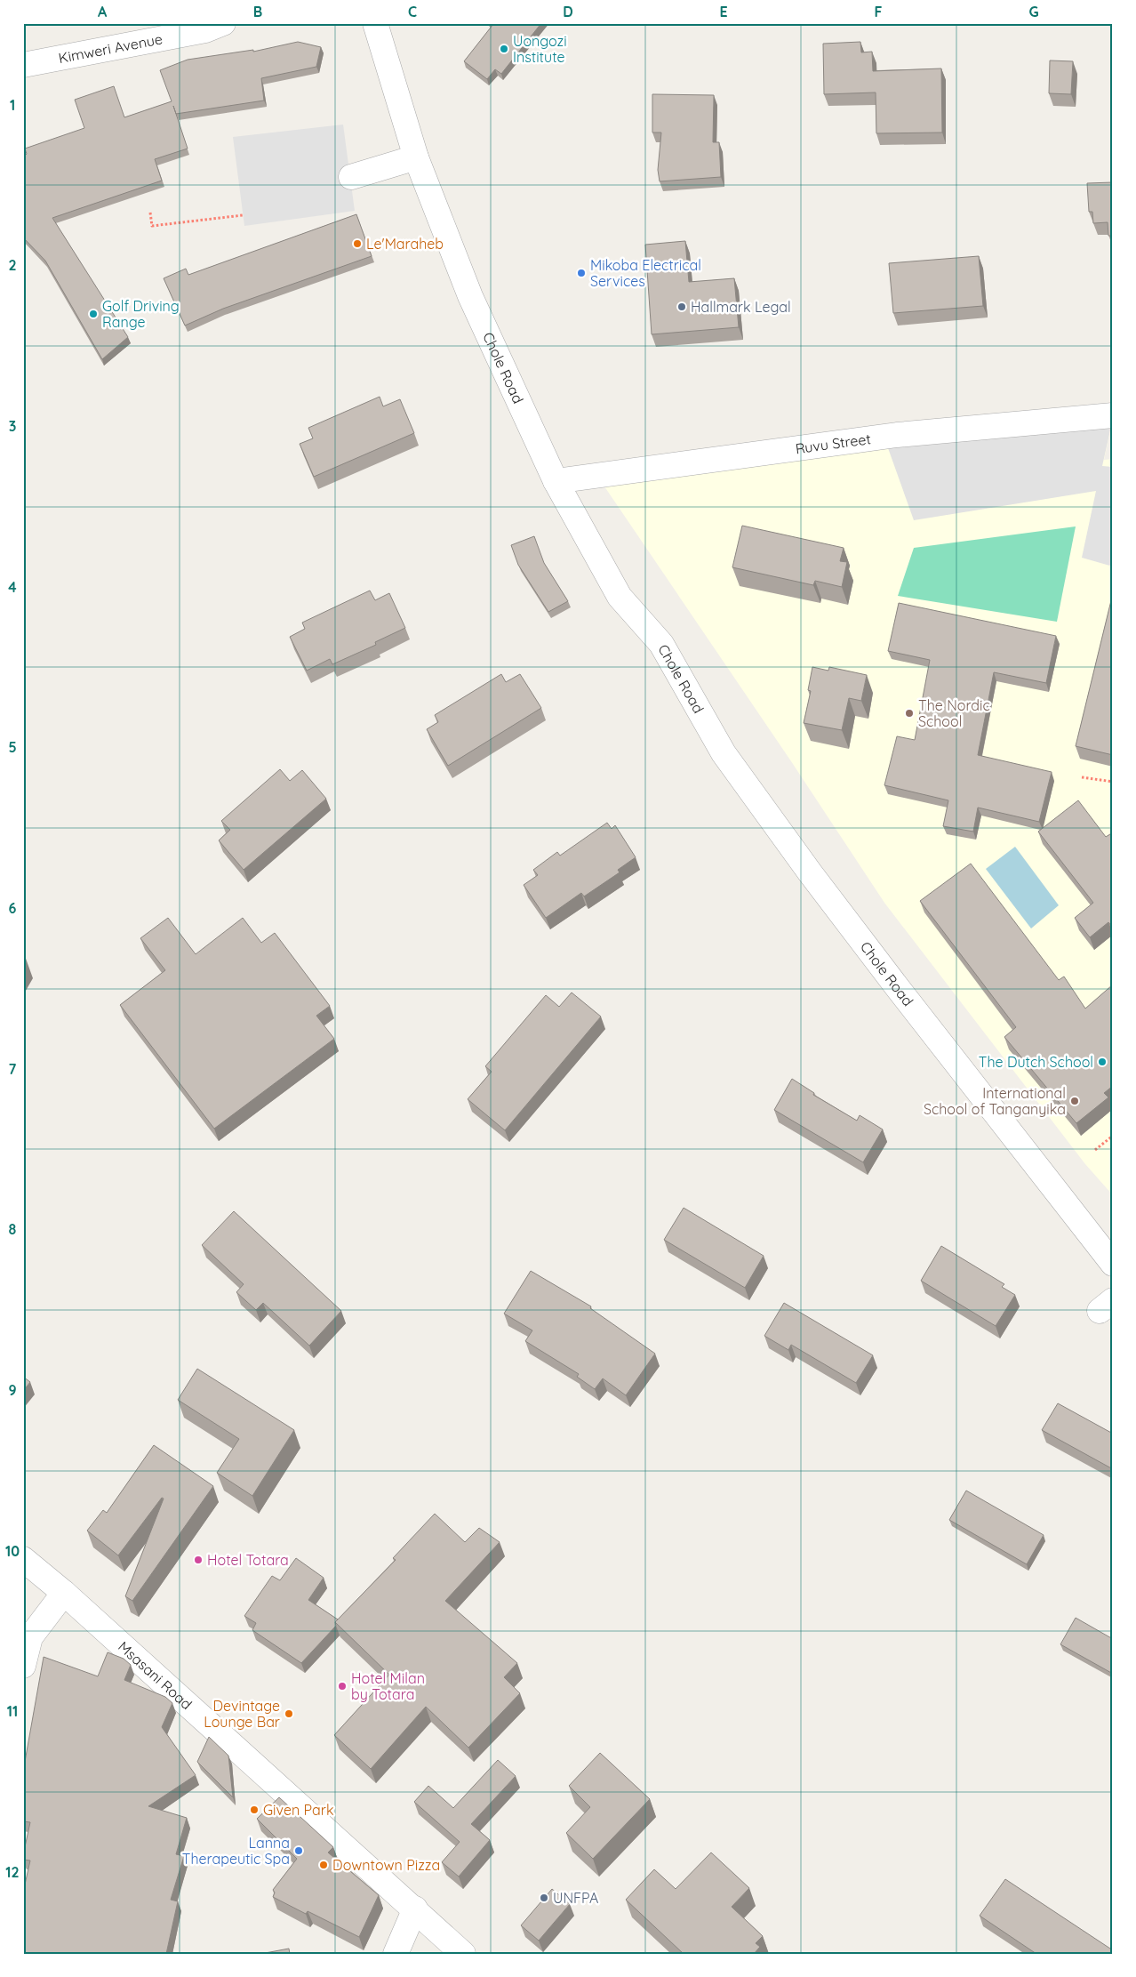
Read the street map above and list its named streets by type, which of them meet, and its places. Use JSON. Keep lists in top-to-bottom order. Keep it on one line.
{"streets":{"street":["Kimweri Avenue","Chole Road","Ruvu Street","Msasani Road"]},"crossings":[["Chole Road","Ruvu Street"]],"places":["Uongozi Institute","Le'Maraheb","Mikoba Electrical Services","Hallmark Legal","Golf Driving Range","The Nordic School","The Dutch School","International School of Tanganyika","Hotel Totara","Hotel Milan by Totara","Devintage Lounge Bar","Given Park","Lanna Therapeutic Spa","Downtown Pizza","UNFPA"],"grid":{"columns":["A","B","C","D","E","F","G"],"rows":["1","2","3","4","5","6","7","8","9","10","11","12"]}}
